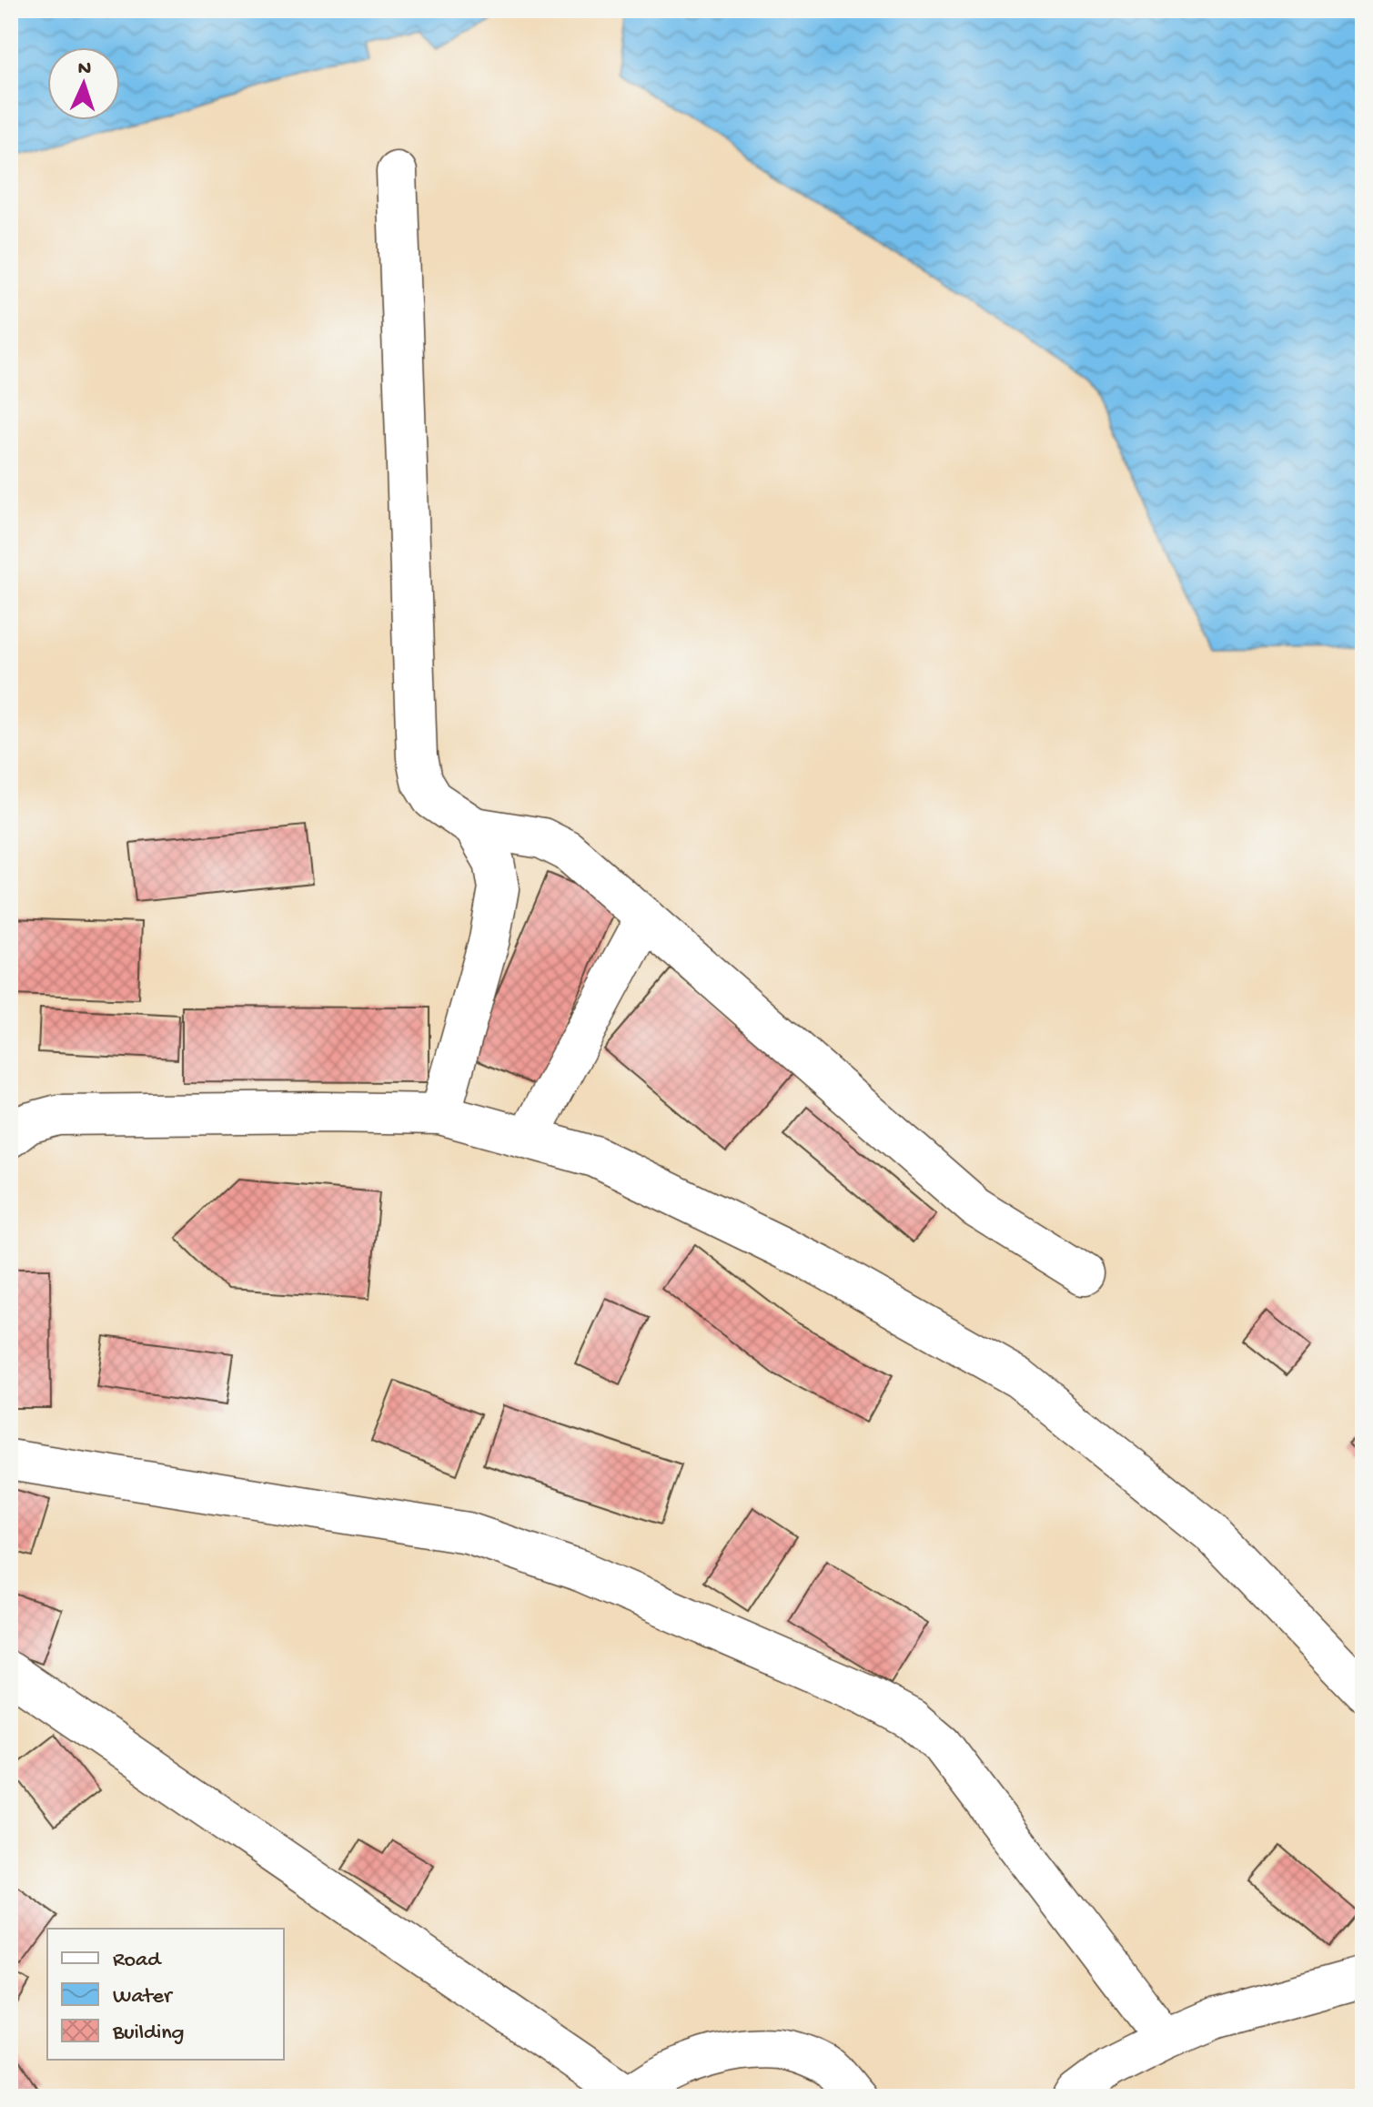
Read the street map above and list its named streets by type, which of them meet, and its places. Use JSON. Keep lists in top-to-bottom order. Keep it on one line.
{"legend":["Road","Water","Building"],"north":"top"}
